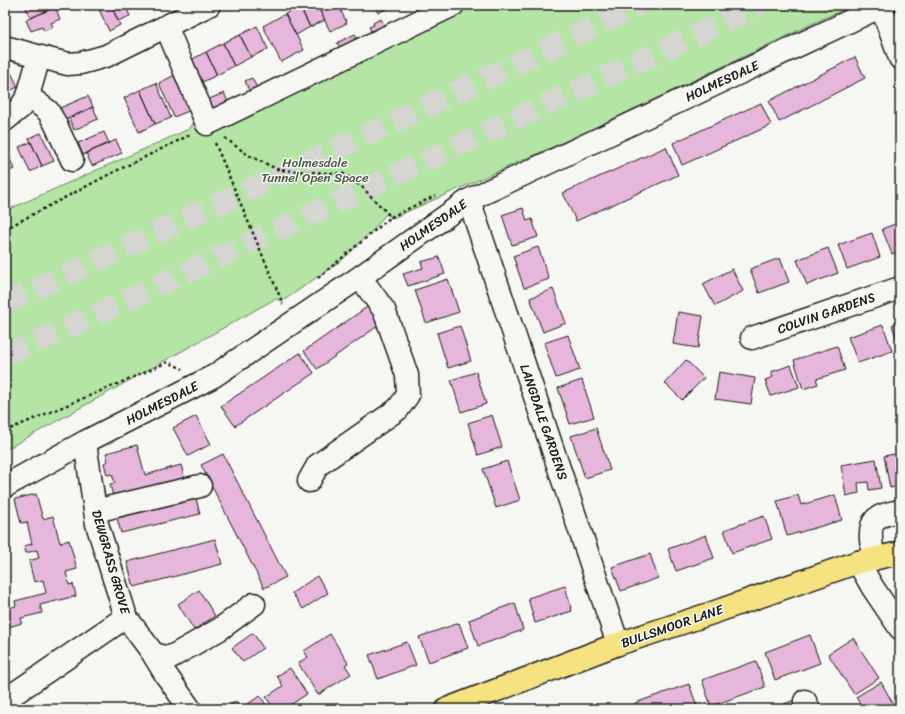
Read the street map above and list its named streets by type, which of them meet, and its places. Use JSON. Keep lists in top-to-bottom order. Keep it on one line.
{"streets":{"main road":["BULLSMOOR LANE"],"street":["HOLMESDALE","COLVIN GARDENS","LANGDALE GARDENS","DEWGRASS GROVE"]},"crossings":[["HOLMESDALE","LANGDALE GARDENS"],["HOLMESDALE","DEWGRASS GROVE"],["LANGDALE GARDENS","BULLSMOOR LANE"]],"parks":["Holmesdale Tunnel Open Space"]}
